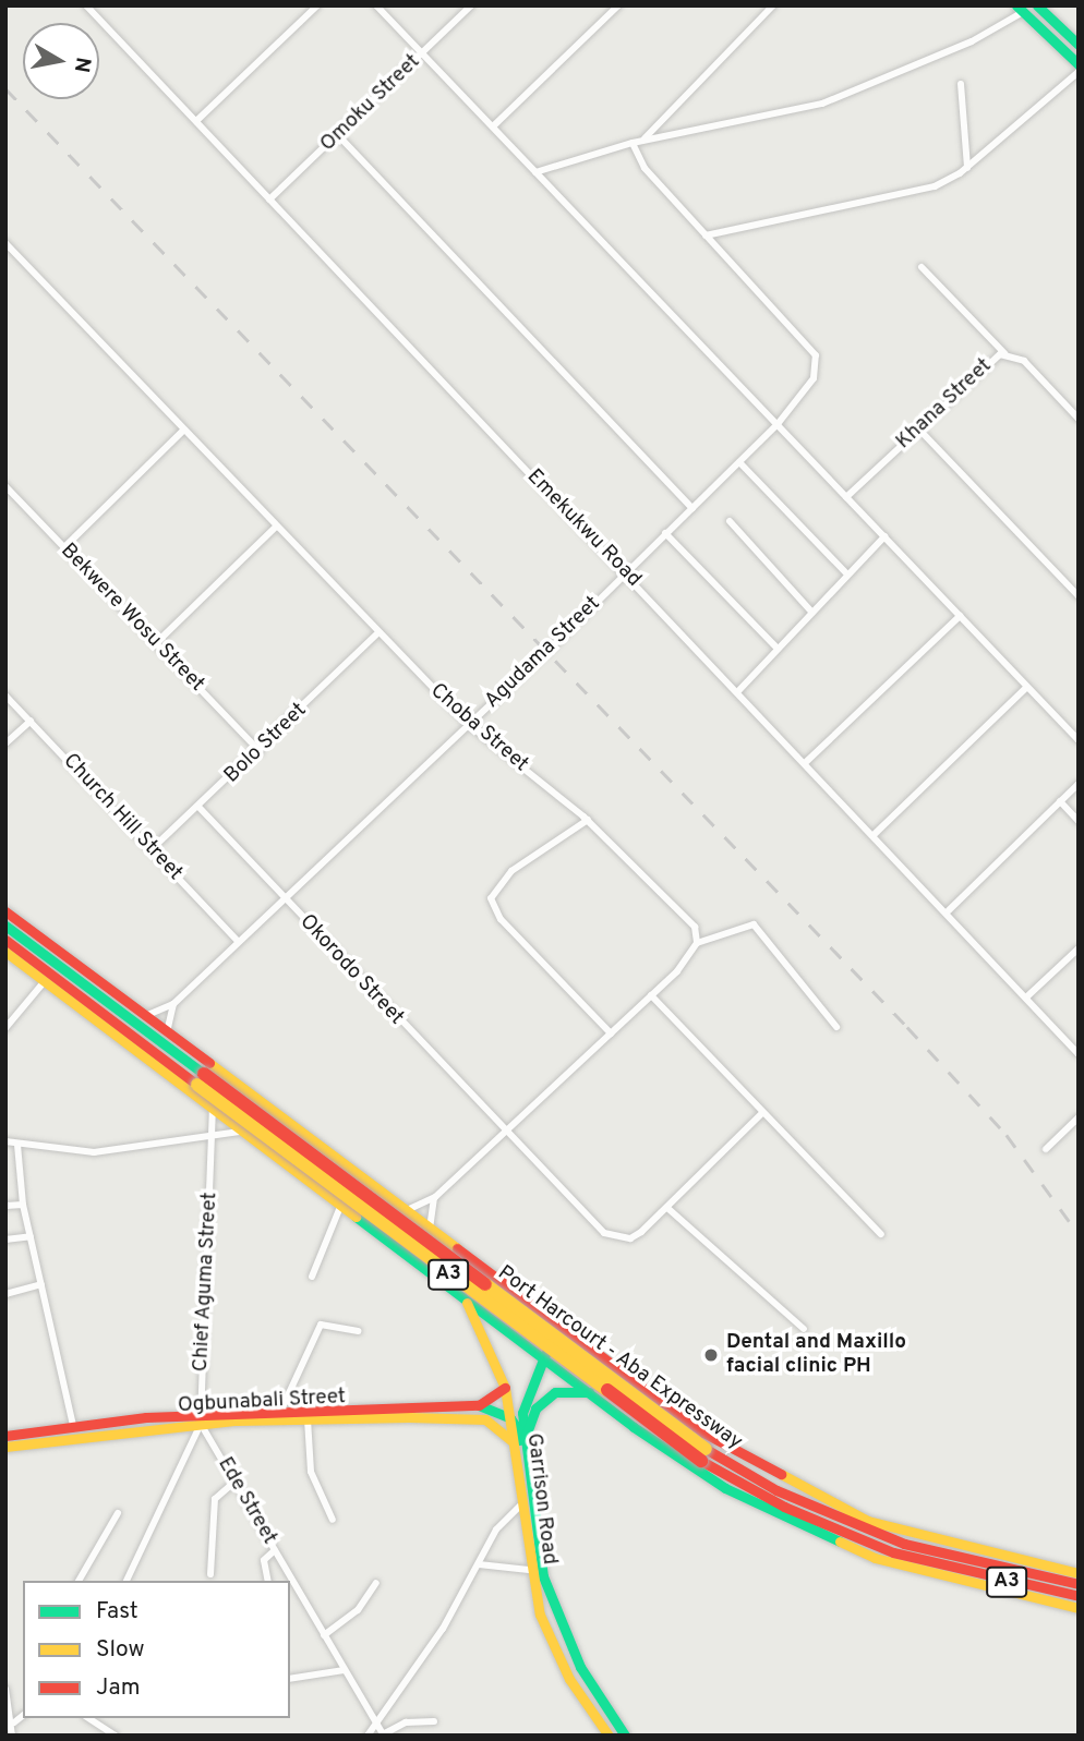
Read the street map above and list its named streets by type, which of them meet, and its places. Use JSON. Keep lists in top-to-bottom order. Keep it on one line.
{"streets":{"main road":["A3","Port Harcourt - Aba Expressway","Ogbunabali Street","Garrison Road"],"street":["Omoku Street","Khana Street","Emekukwu Road","Bekwere Wosu Street","Agudama Street","Choba Street","Bolo Street","Church Hill Street","Okorodo Street","Chief Aguma Street","Ede Street"]},"crossings":[["Omoku Street","Emekukwu Road"],["Emekukwu Road","Agudama Street"],["Bekwere Wosu Street","Bolo Street"],["Agudama Street","Choba Street"],["Agudama Street","Church Hill Street"],["Agudama Street","Okorodo Street"],["Choba Street","Bolo Street"],["Bolo Street","Church Hill Street"],["Bolo Street","Okorodo Street"],["Chief Aguma Street","Ogbunabali Street"],["Chief Aguma Street","Ede Street"],["Ogbunabali Street","Garrison Road"],["Ogbunabali Street","Ede Street"]],"places":["Dental and Maxillo facial clinic PH"],"legend":["Fast","Slow","Jam"],"north":"right"}
